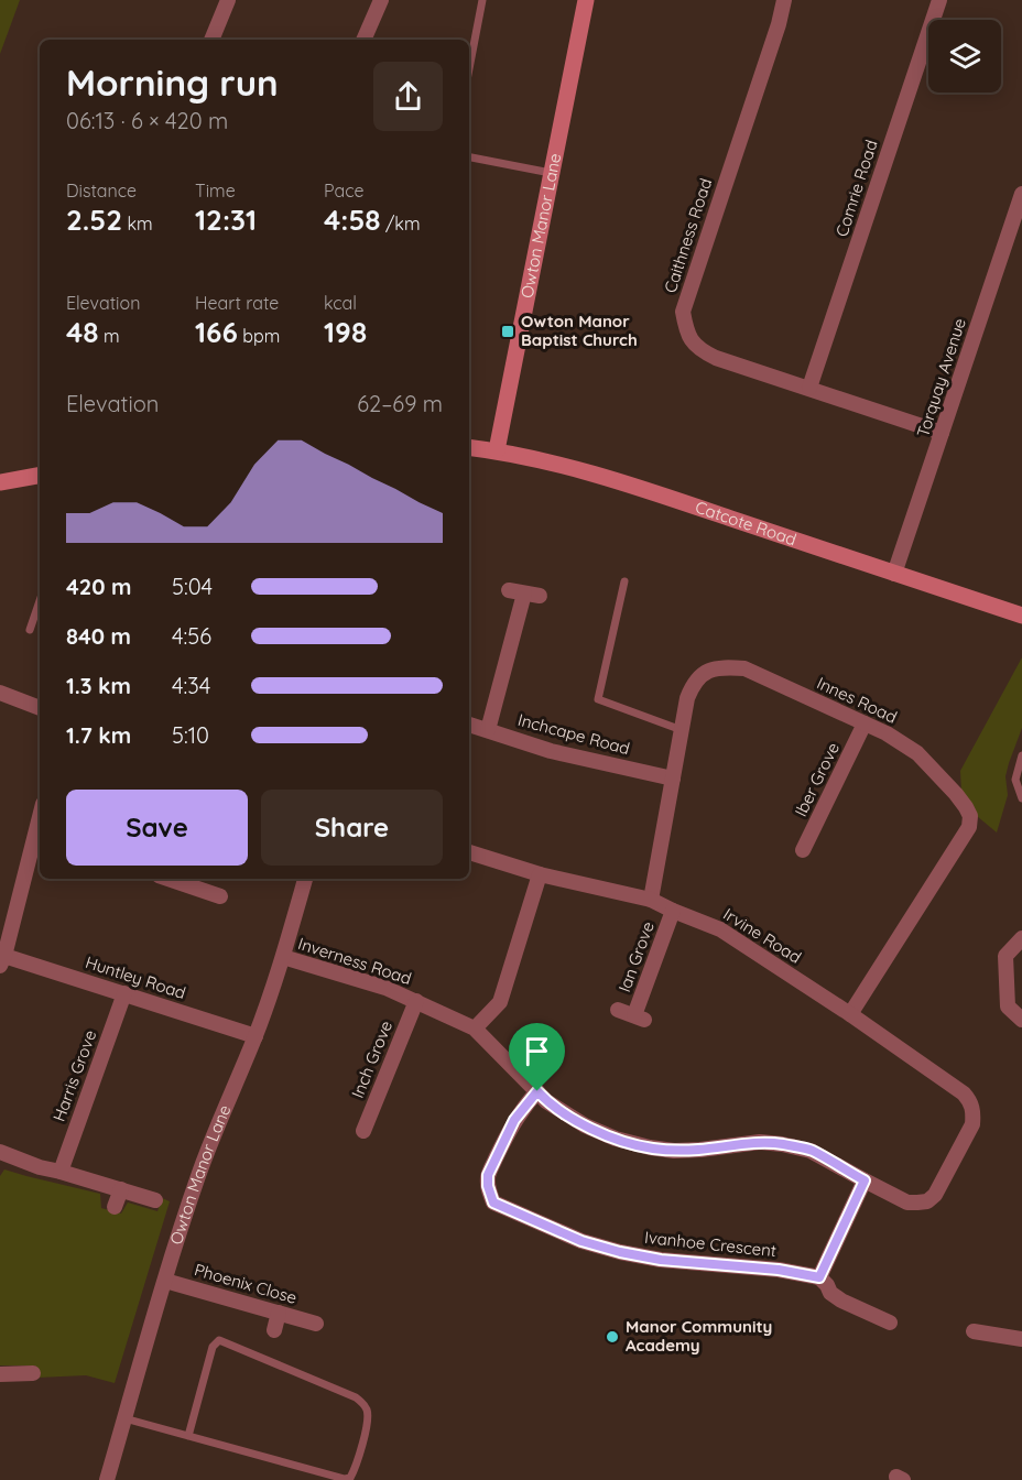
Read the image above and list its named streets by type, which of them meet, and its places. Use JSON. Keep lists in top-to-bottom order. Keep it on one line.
{"streets":{"street":["Comrie Road","Owton Manor Lane","Caithness Road","Torquay Avenue","Catcote Road","Innes Road","Inchcape Road","Iber Grove","Irvine Road","Ian Grove","Inverness Road","Huntley Road","Inch Grove","Harris Grove","Ivanhoe Crescent","Phoenix Close"]},"crossings":[["Comrie Road","Caithness Road"],["Owton Manor Lane","Catcote Road"],["Owton Manor Lane","Inverness Road"],["Owton Manor Lane","Huntley Road"],["Owton Manor Lane","Phoenix Close"],["Caithness Road","Torquay Avenue"],["Torquay Avenue","Catcote Road"],["Innes Road","Inchcape Road"],["Innes Road","Iber Grove"],["Innes Road","Irvine Road"],["Irvine Road","Ian Grove"],["Irvine Road","Inverness Road"],["Inverness Road","Inch Grove"],["Inverness Road","Ivanhoe Crescent"],["Huntley Road","Harris Grove"]],"places":{"transit":["Owton Manor Baptist Church"],"other":["Manor Community Academy"]},"page":{"heading":["Morning run","06:13 · 6 × 420 m"],"stats":[["Distance","2.52 km"],["Time","12:31"],["Pace","4:58 /km"],["Elevation","48 m"],["Heart rate","166 bpm"],["kcal","198"]],"chart":["Elevation","62–69 m"],"list":[{"name":"420 m","note":"5:04"},{"name":"840 m","note":"4:56"},{"name":"1.3 km","note":"4:34"},{"name":"1.7 km","note":"5:10"}],"buttons":["Save","Share"]}}
